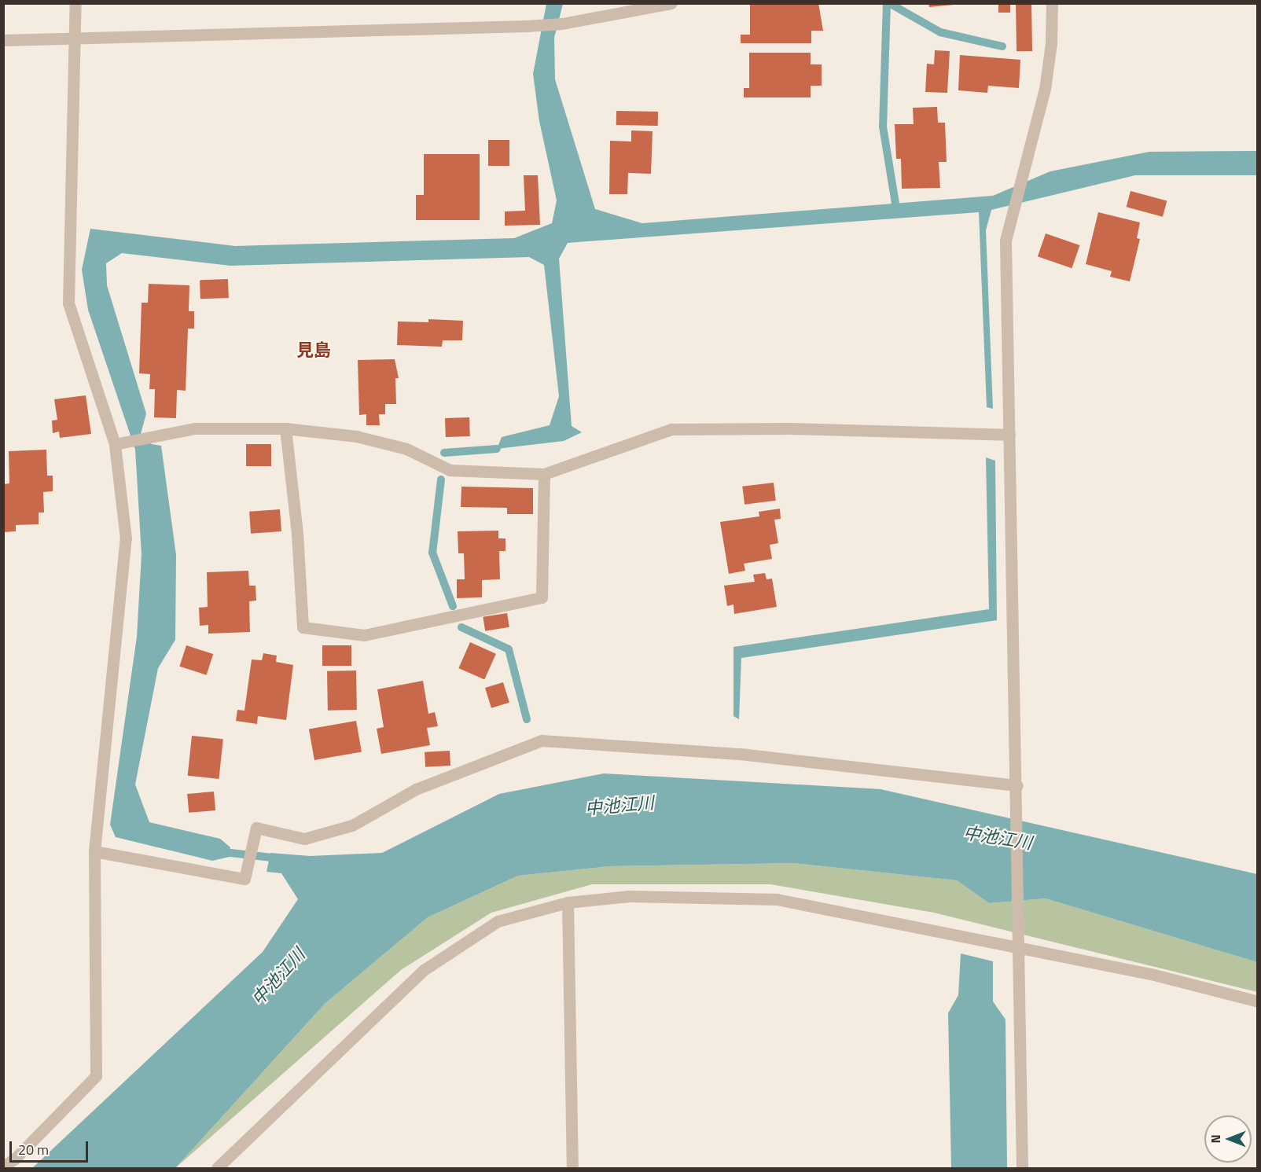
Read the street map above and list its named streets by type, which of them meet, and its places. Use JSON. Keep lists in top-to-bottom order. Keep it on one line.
{"districts":["見島"],"water":["中池江川"],"scale_bar":"20 m","north":"left"}
